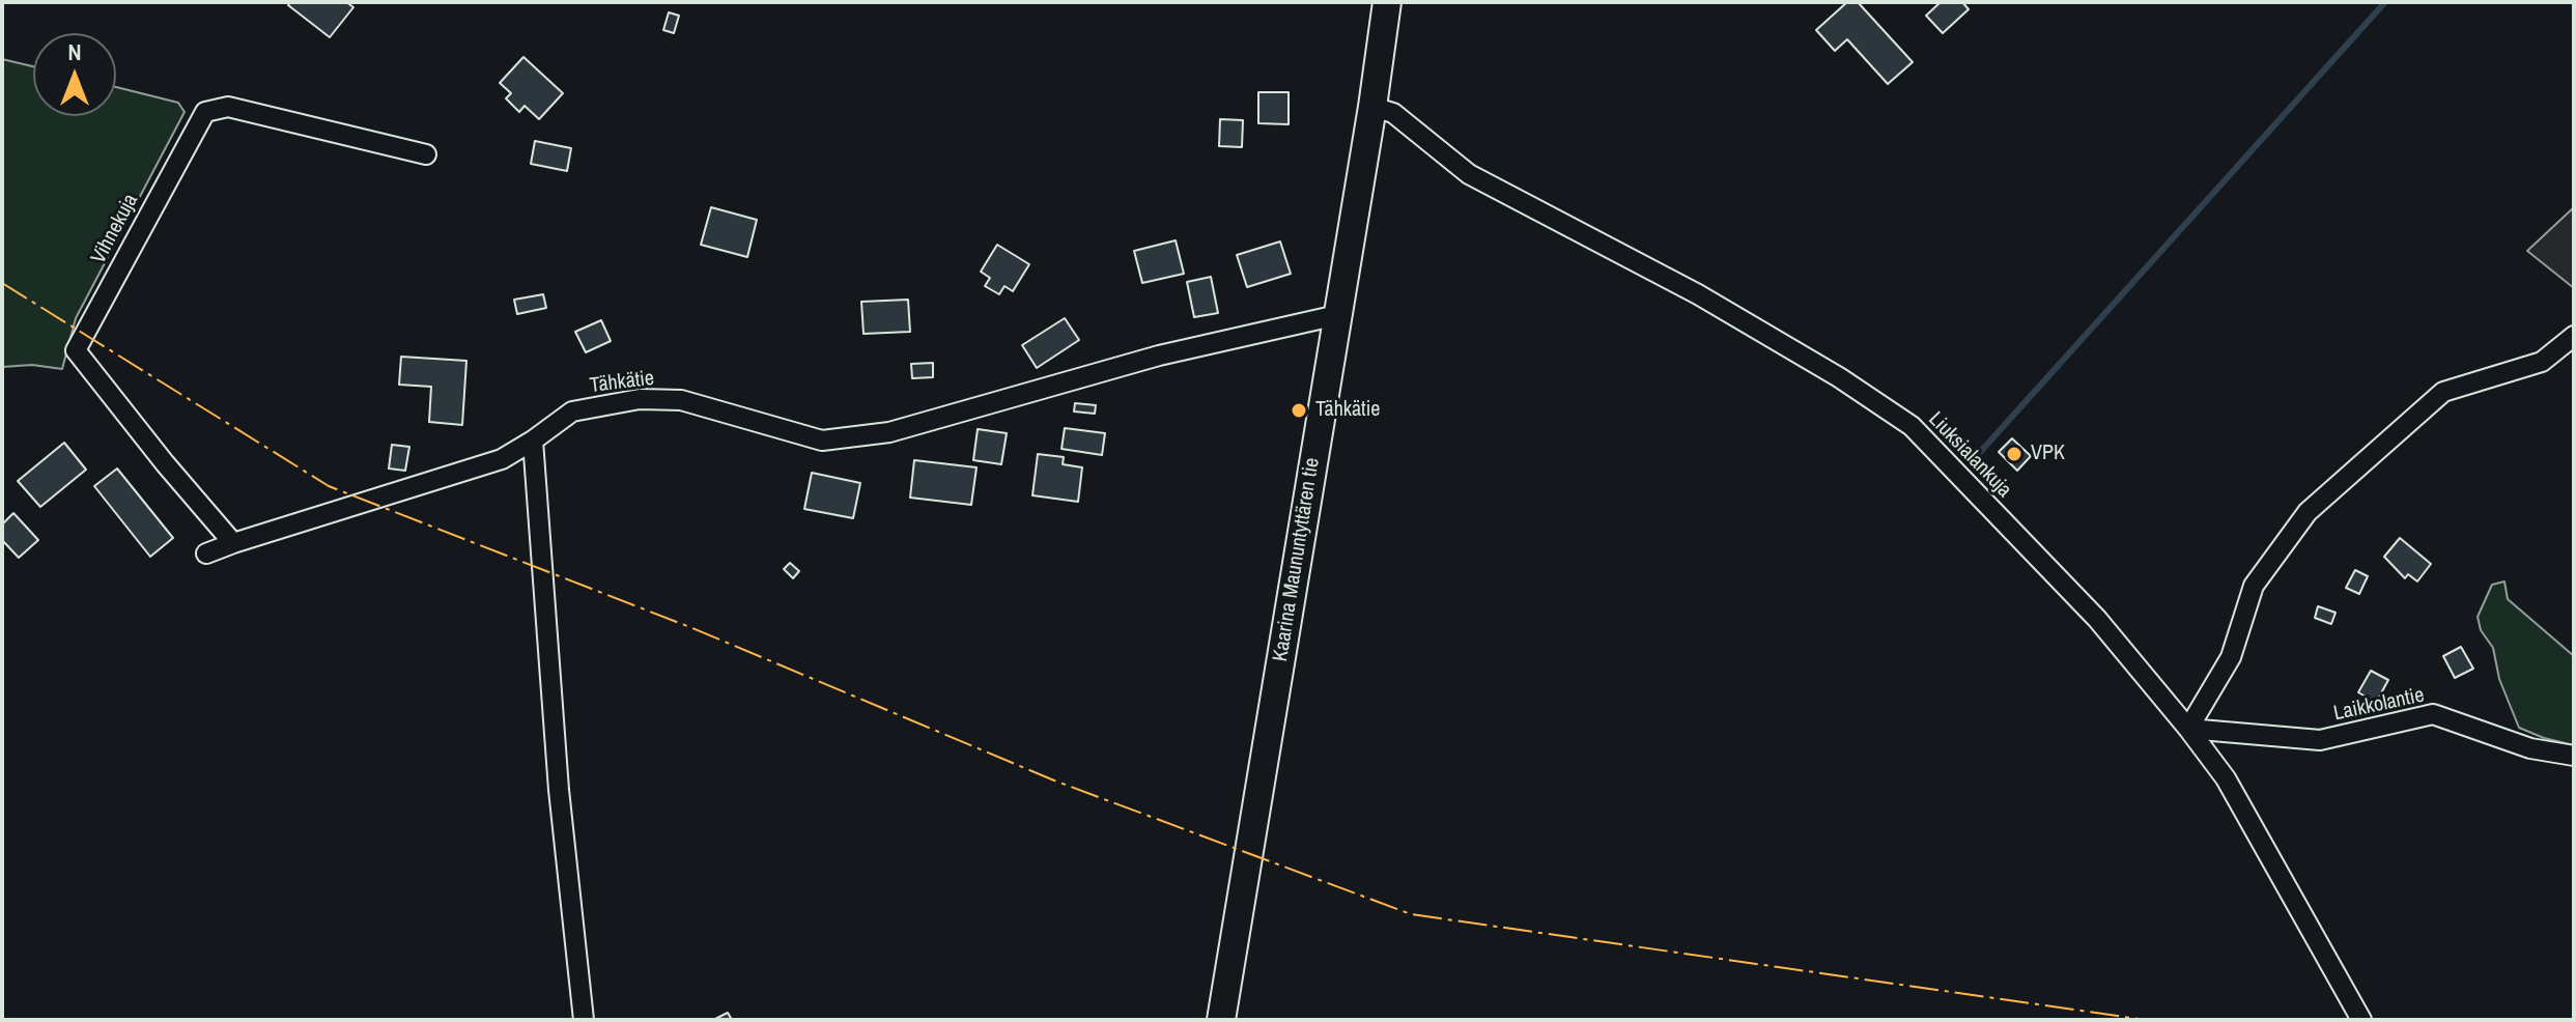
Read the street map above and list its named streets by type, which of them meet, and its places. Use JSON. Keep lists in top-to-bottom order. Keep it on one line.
{"streets":{"main road":["Kaarina Maununtyttären tie"],"street":["Vihnekuja","Tähkätie","Liuksialankuja","Laikkolantie"]},"crossings":[["Tähkätie","Kaarina Maununtyttären tie"],["Liuksialankuja","Kaarina Maununtyttären tie"],["Liuksialankuja","Laikkolantie"]],"places":["Tähkätie","VPK"],"north":"top"}
